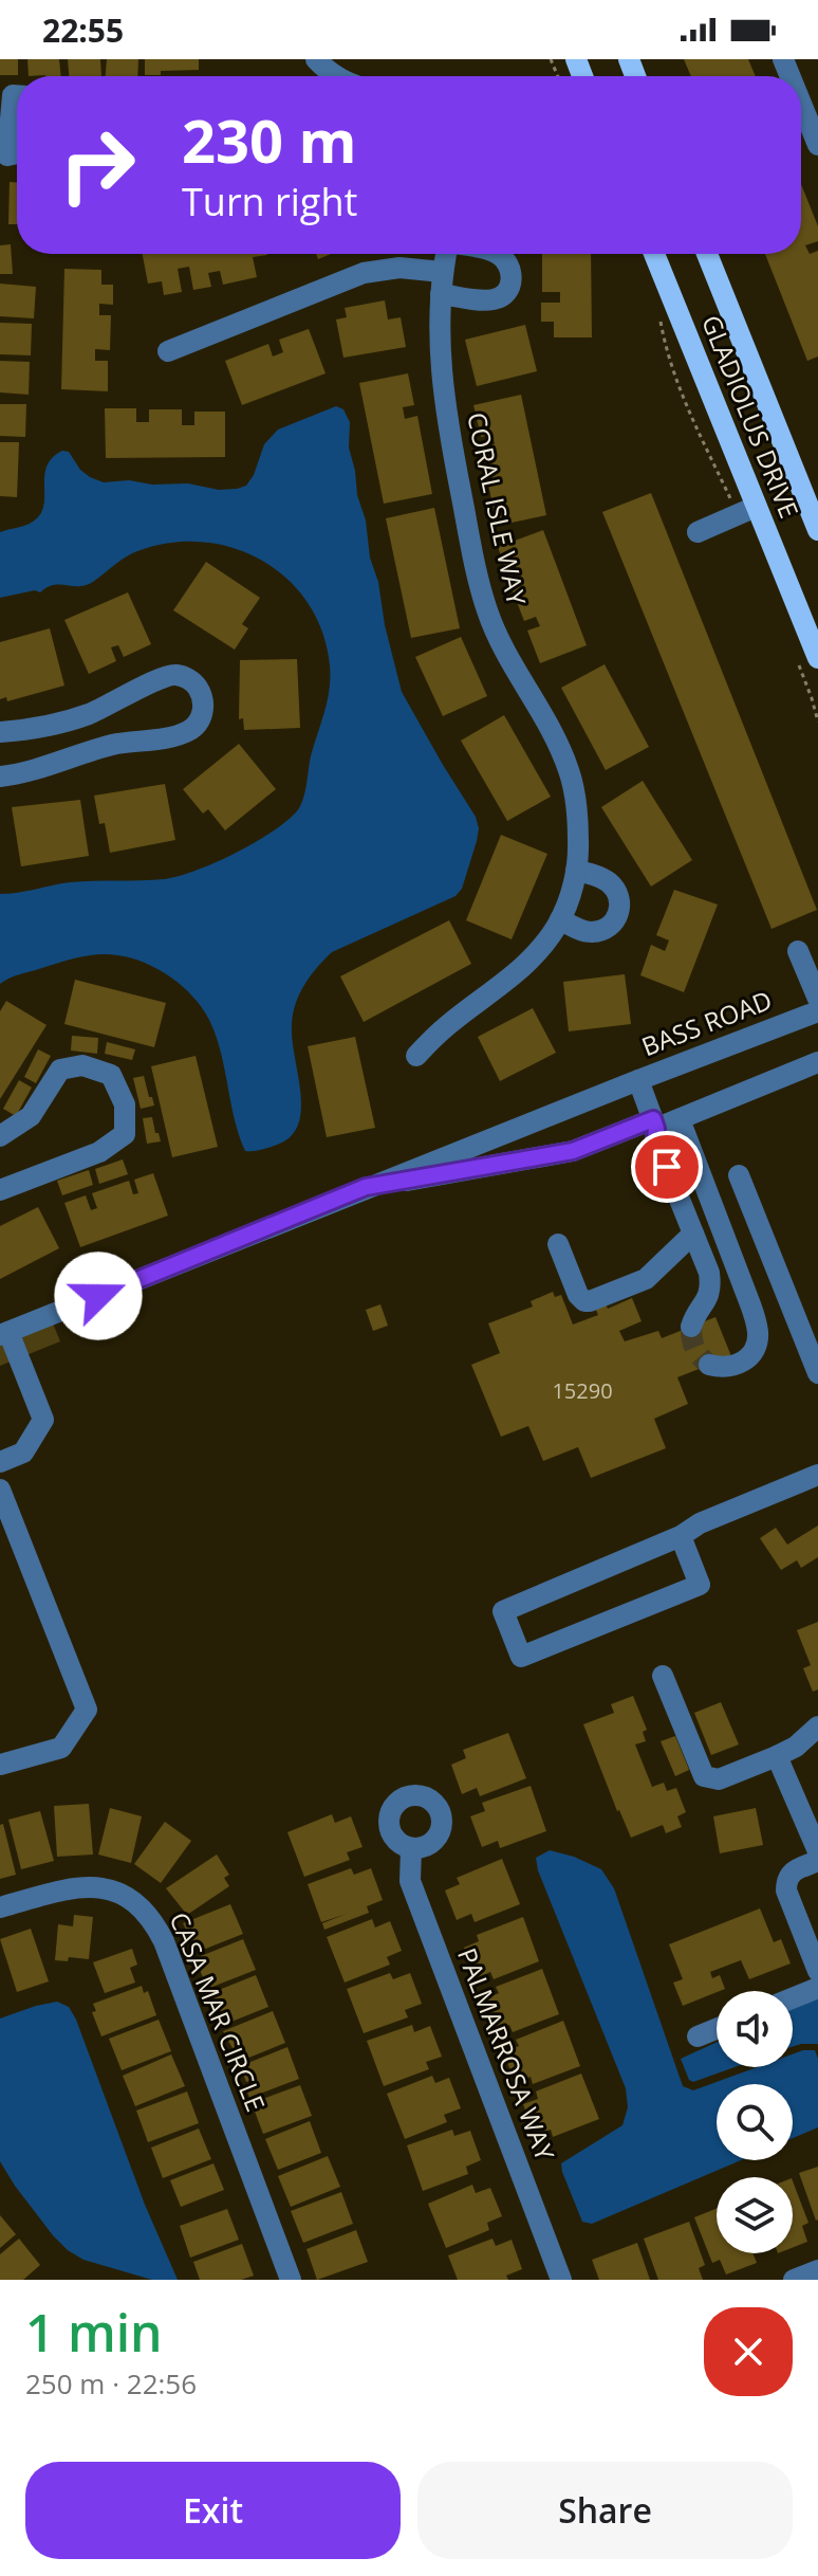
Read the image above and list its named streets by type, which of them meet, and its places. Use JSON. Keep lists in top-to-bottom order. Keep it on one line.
{"streets":{"main road":["GLADIOLUS DRIVE"],"street":["CORAL ISLE WAY","BASS ROAD","CASA MAR CIRCLE","PALMARROSA WAY"]},"house_numbers":["15290"],"page":{"status":"22:55","turn":["230 m","Turn right"],"heading":["1 min","250 m · 22:56"],"buttons":["Exit","Share"]}}
